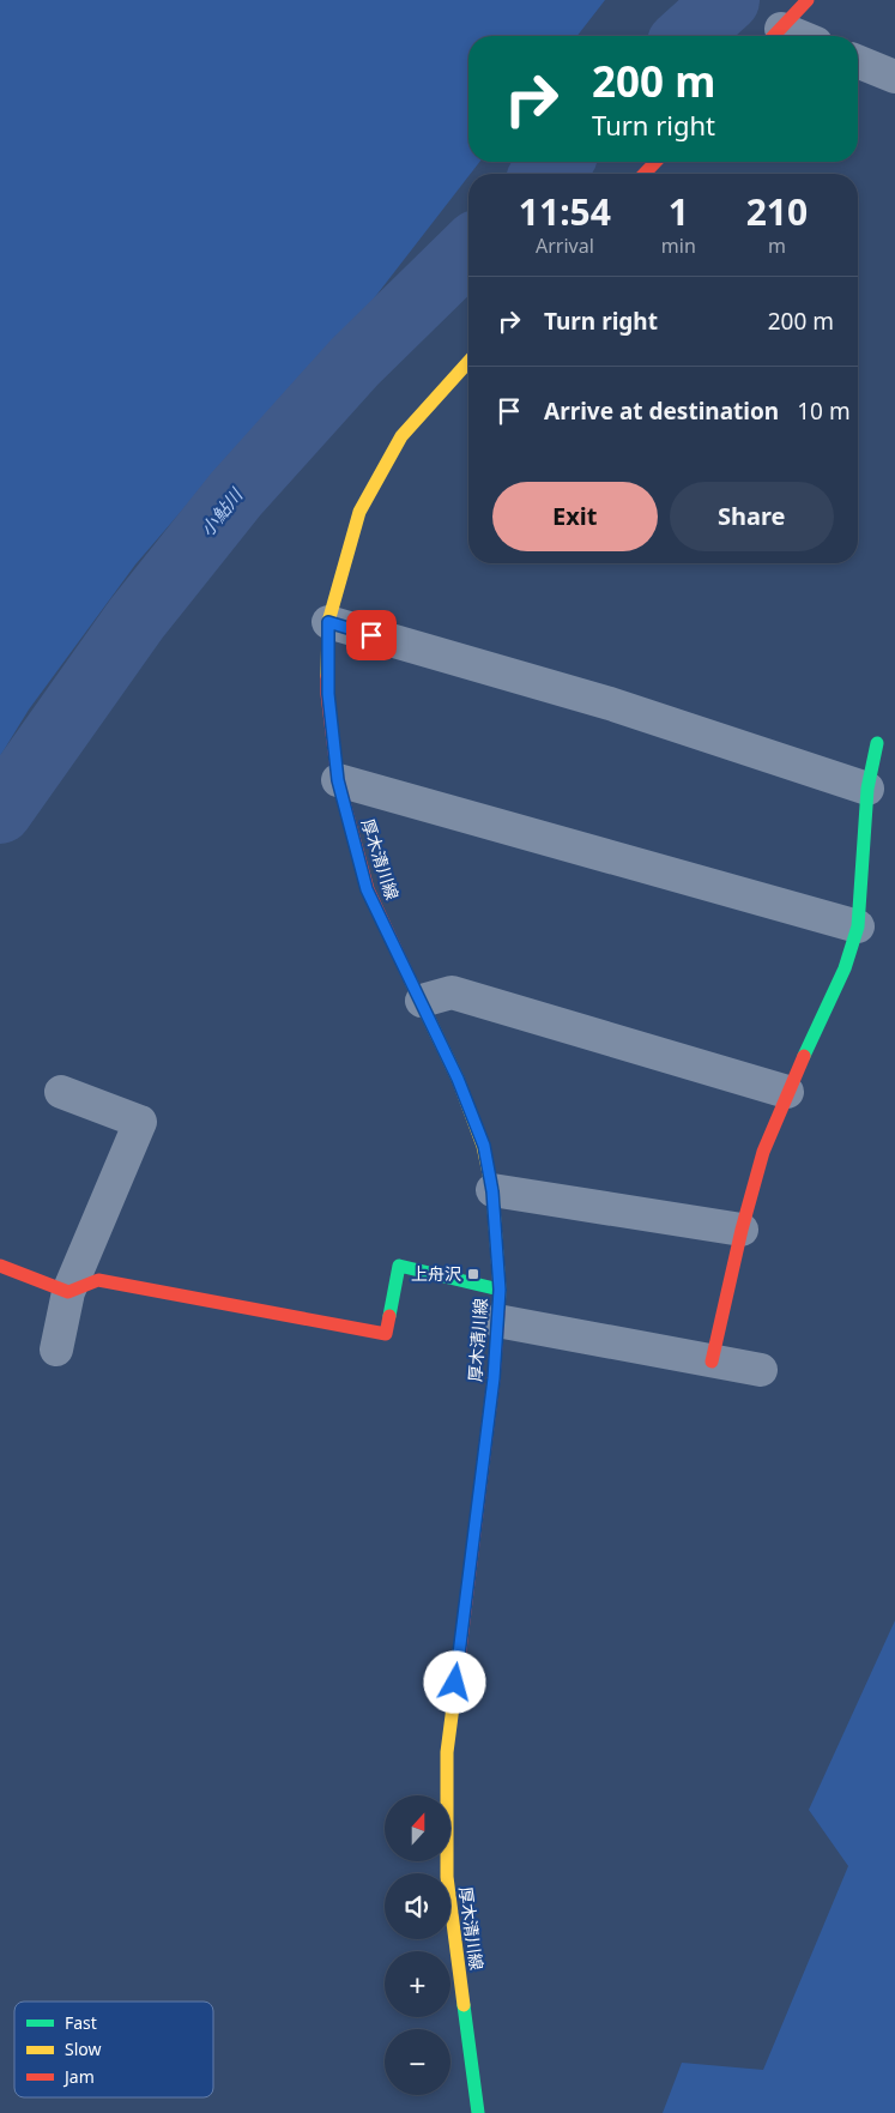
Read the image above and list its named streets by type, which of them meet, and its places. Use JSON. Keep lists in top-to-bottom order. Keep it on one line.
{"streets":{"main road":["厚木清川線"]},"water":["小鮎川"],"places":{"transit":["上舟沢"]},"legend":["Fast","Slow","Jam"],"north":"top","page":{"turn":["200 m","Turn right"],"eta":["11:54","Arrival","1","min","210","m"],"list":[{"name":"Turn right","value":"200 m"},{"name":"Arrive at destination","value":"10 m"}],"buttons":["Exit","Share"],"map_buttons":["+","−"]}}
